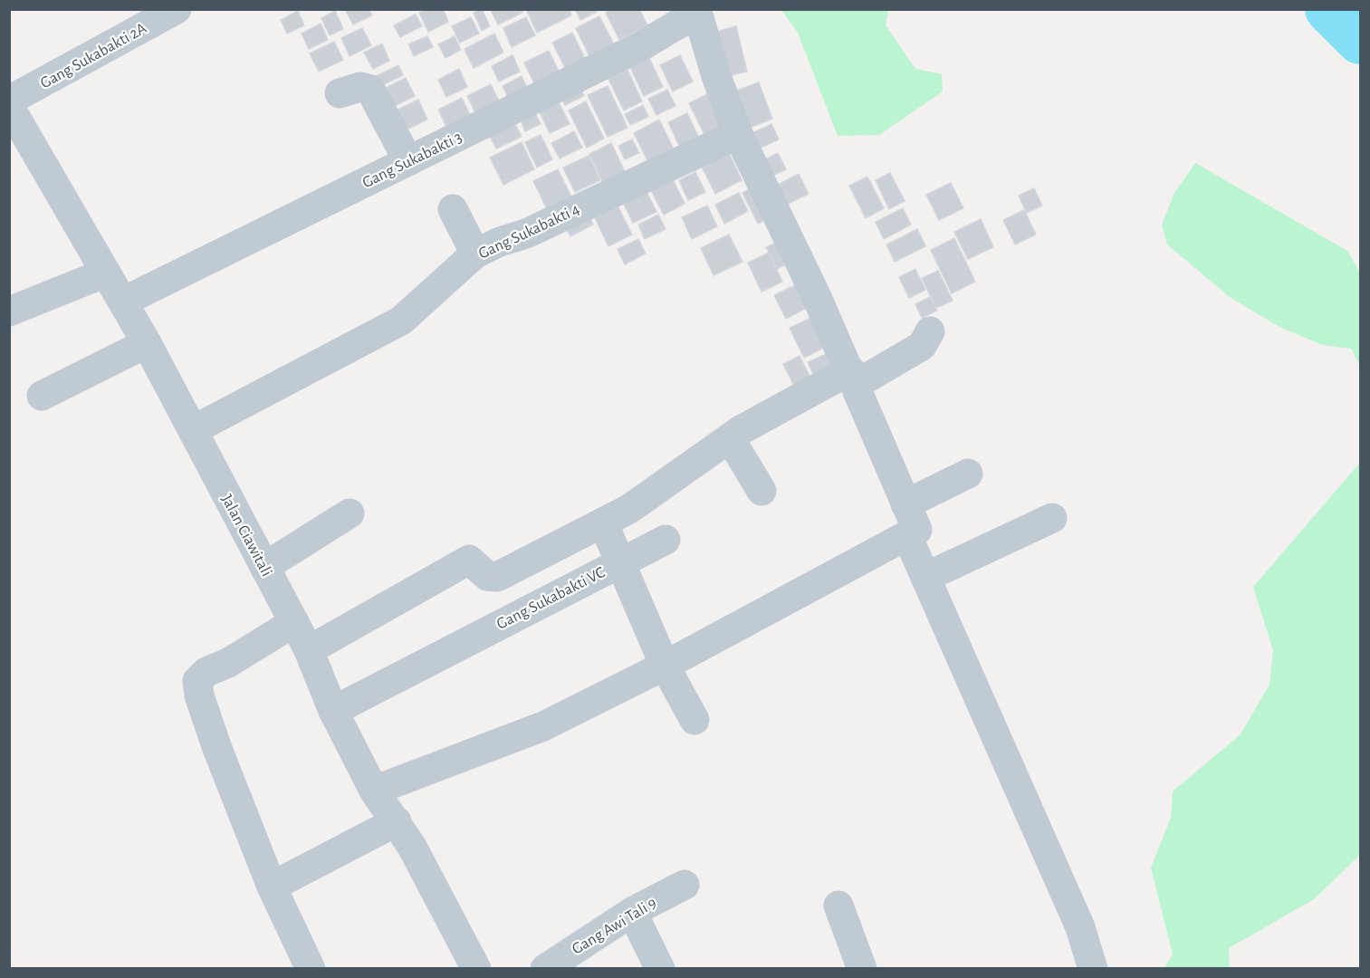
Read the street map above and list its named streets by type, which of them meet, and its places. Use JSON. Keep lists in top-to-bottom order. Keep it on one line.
{"streets":{"street":["Gang Sukabakti 2A","Gang Sukabakti 3","Gang Sukabakti 4","Jalan Ciawitali","Gang Sukabakti VC","Gang Awi Tali 9"]},"crossings":[["Gang Sukabakti 3","Jalan Ciawitali"],["Gang Sukabakti 4","Jalan Ciawitali"],["Jalan Ciawitali","Gang Sukabakti VC"]]}
